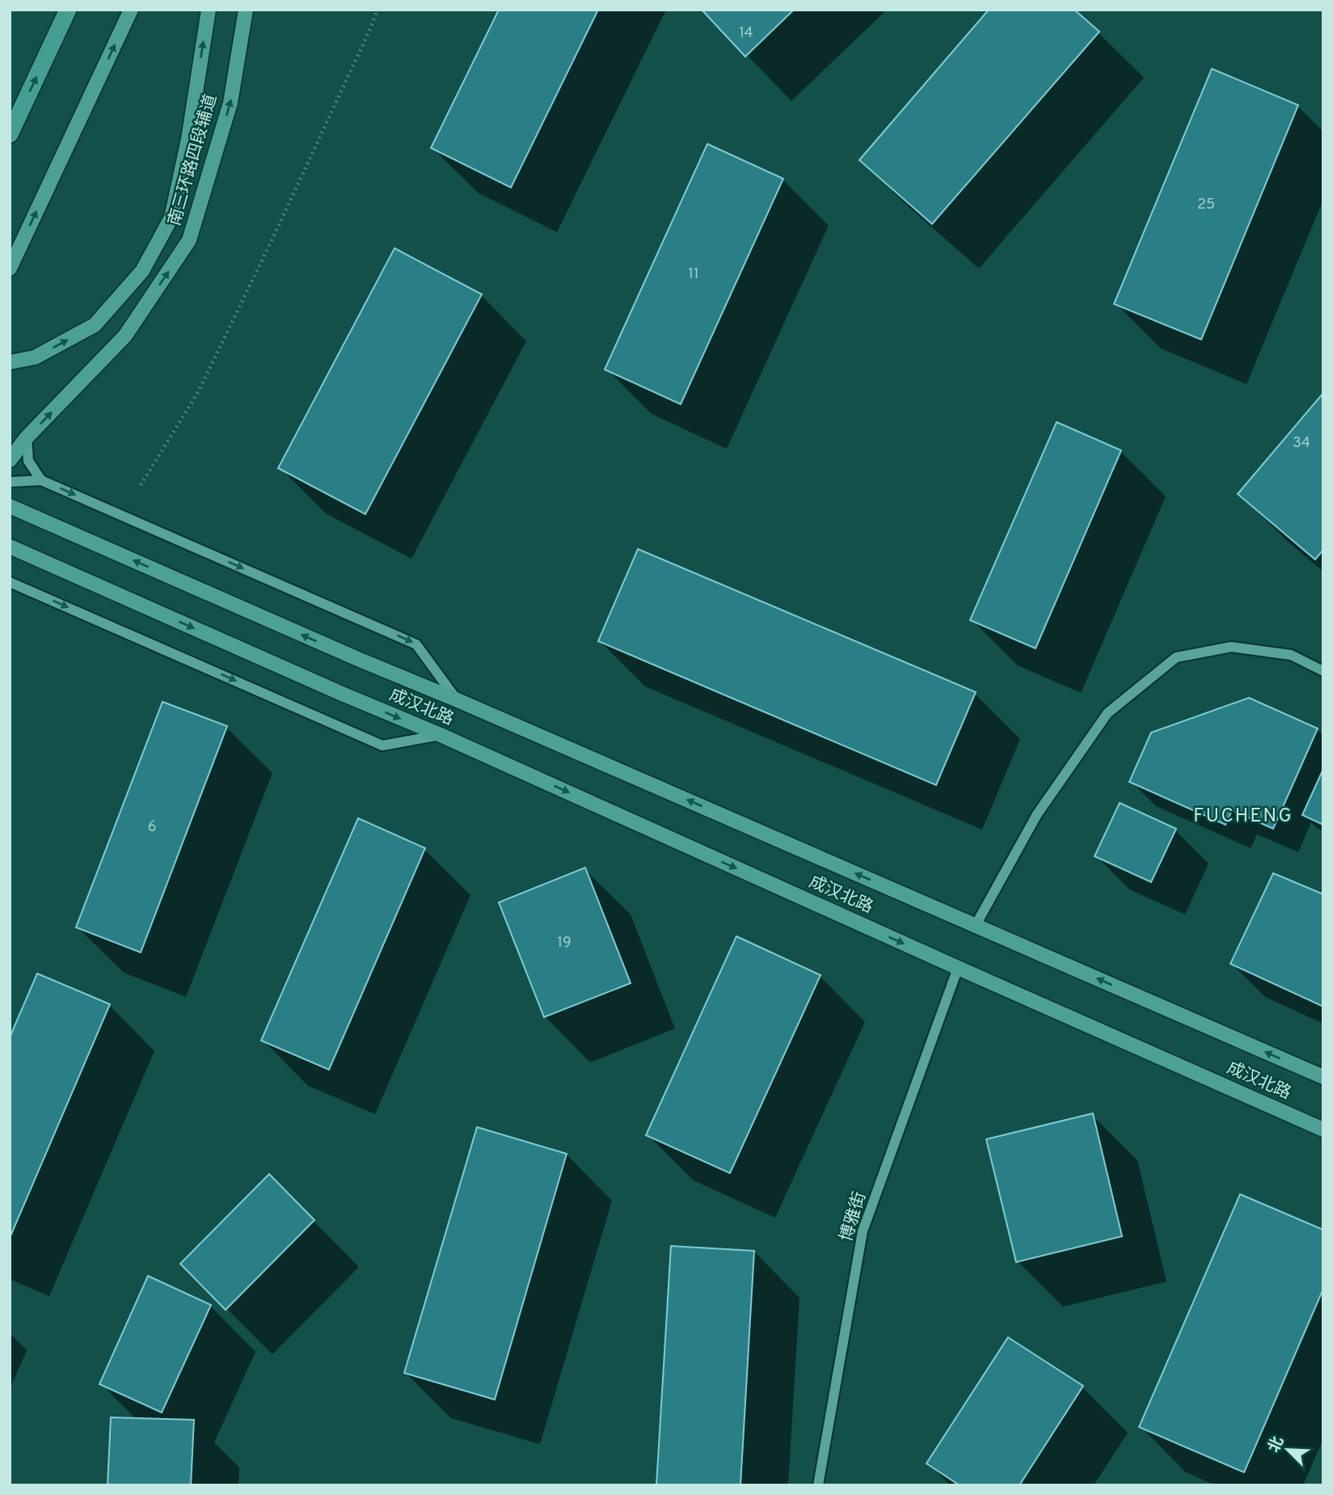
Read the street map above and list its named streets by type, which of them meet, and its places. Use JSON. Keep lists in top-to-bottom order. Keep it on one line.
{"streets":{"main road":["南三环路四段辅道","成汉北路"],"street":["博雅街"]},"crossings":[["成汉北路","博雅街"]],"districts":["FUCHENG"],"house_numbers":["14","25","11","34","6","19"],"north":"top left"}
